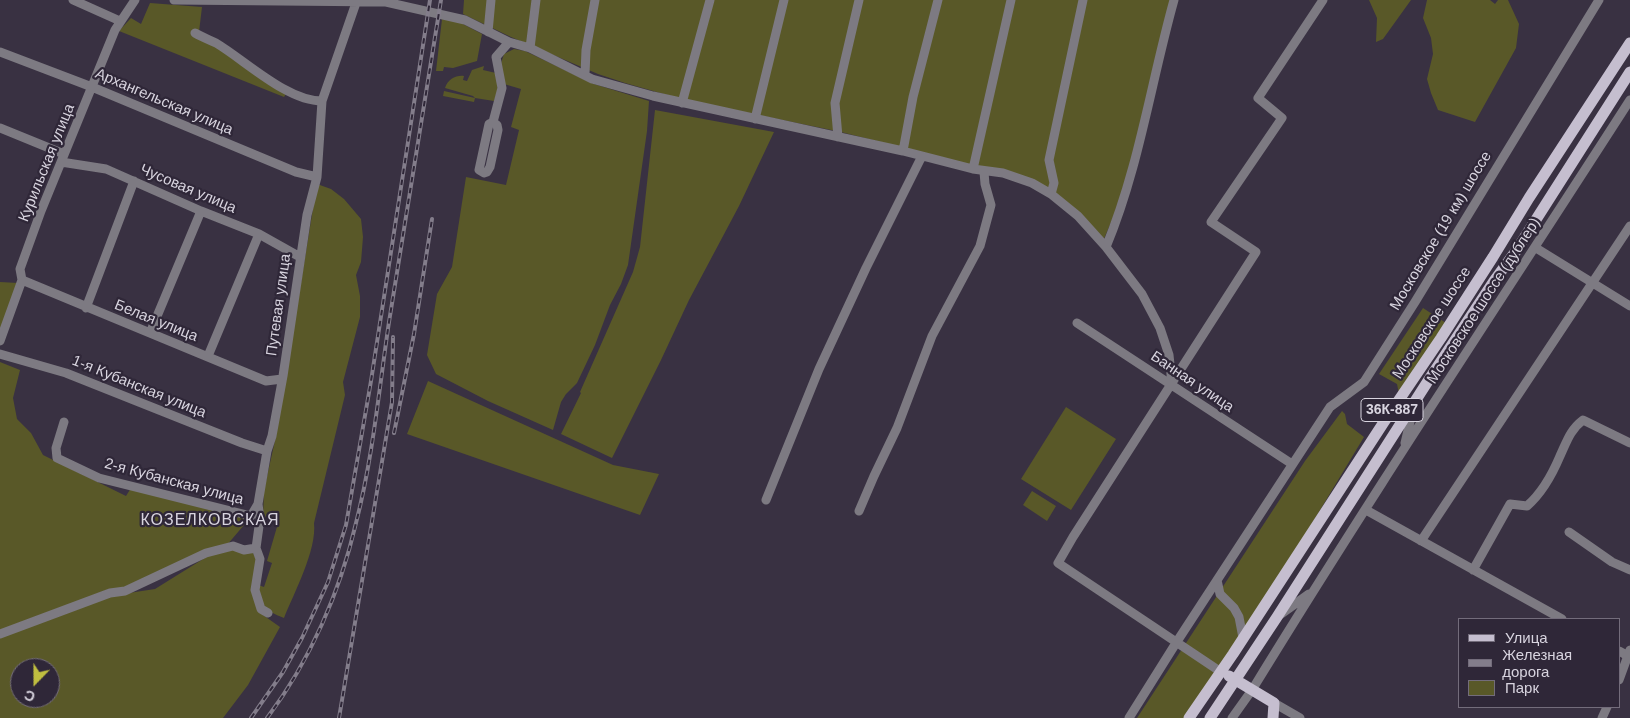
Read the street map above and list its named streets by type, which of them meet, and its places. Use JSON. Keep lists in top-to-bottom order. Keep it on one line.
{"streets":{"main road":["Московское шоссе","36К-887"],"street":["Архангельская улица","Курильская улица","Чусовая улица","Московское (19 км) шоссе","Московское шоссе (дублер)","Путевая улица","Белая улица","Банная улица","1-я Кубанская улица","2-я Кубанская улица"]},"crossings":[["Архангельская улица","Курильская улица"],["Архангельская улица","Путевая улица"],["Курильская улица","Чусовая улица"],["Курильская улица","Белая улица"],["Чусовая улица","Путевая улица"],["Московское (19 км) шоссе","Банная улица"],["Путевая улица","Белая улица"],["Путевая улица","1-я Кубанская улица"],["Путевая улица","2-я Кубанская улица"]],"districts":["КОЗЕЛКОВСКАЯ"],"legend":["Улица","Железная дорога","Парк"],"north":"bottom"}
